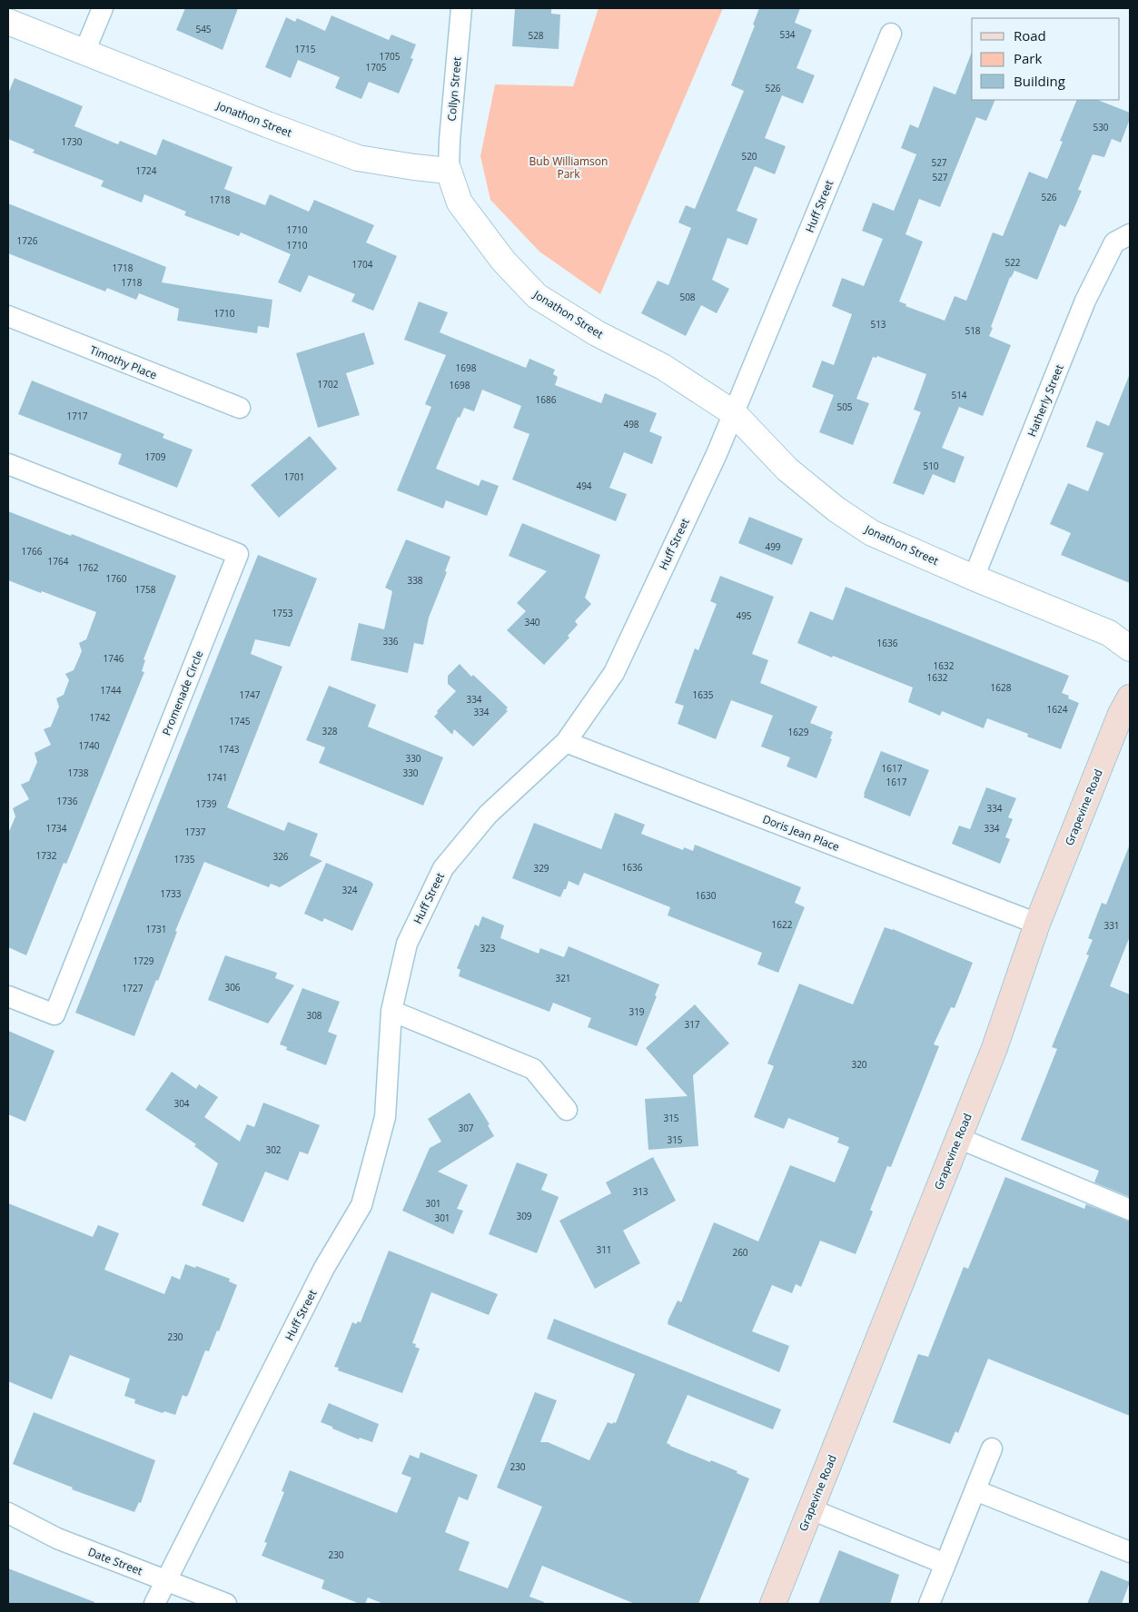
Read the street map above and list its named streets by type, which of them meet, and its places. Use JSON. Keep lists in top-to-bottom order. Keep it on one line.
{"streets":{"main road":["Grapevine Road"],"street":["Collyn Street","Jonathon Street","Huff Street","Timothy Place","Hatherly Street","Promenade Circle","Doris Jean Place","Date Street"]},"crossings":[["Collyn Street","Jonathon Street"],["Jonathon Street","Huff Street"],["Jonathon Street","Hatherly Street"],["Huff Street","Doris Jean Place"],["Huff Street","Date Street"],["Grapevine Road","Doris Jean Place"]],"parks":["Bub Williamson Park"],"house_numbers":["545","534","528","1715","1705","1705","526","530","1730","520","527","1724","527","526","1718","1710","1726","1710","522","1704","1718","1718","508","1710","513","518","1698","1702","1698","514","1686","505","1717","498","1709","510","1701","494","499","1766","1764","1762","1760","338","1758","1753","495","340","336","1636","1746","1632","1632","1628","1744","1747","1635","334","1624","334","1742","1745","328","1629","1740","1743","330","1617","1738","330","1741","1617","1736","1739","334","1734","334","1737","1732","326","1735","1636","329","324","1733","1630","1622","331","1731","323","1729","321","306","1727","319","308","317","320","304","315","307","315","302","313","301","309","301","311","260","230","230","230"],"legend":["Road","Park","Building"]}
